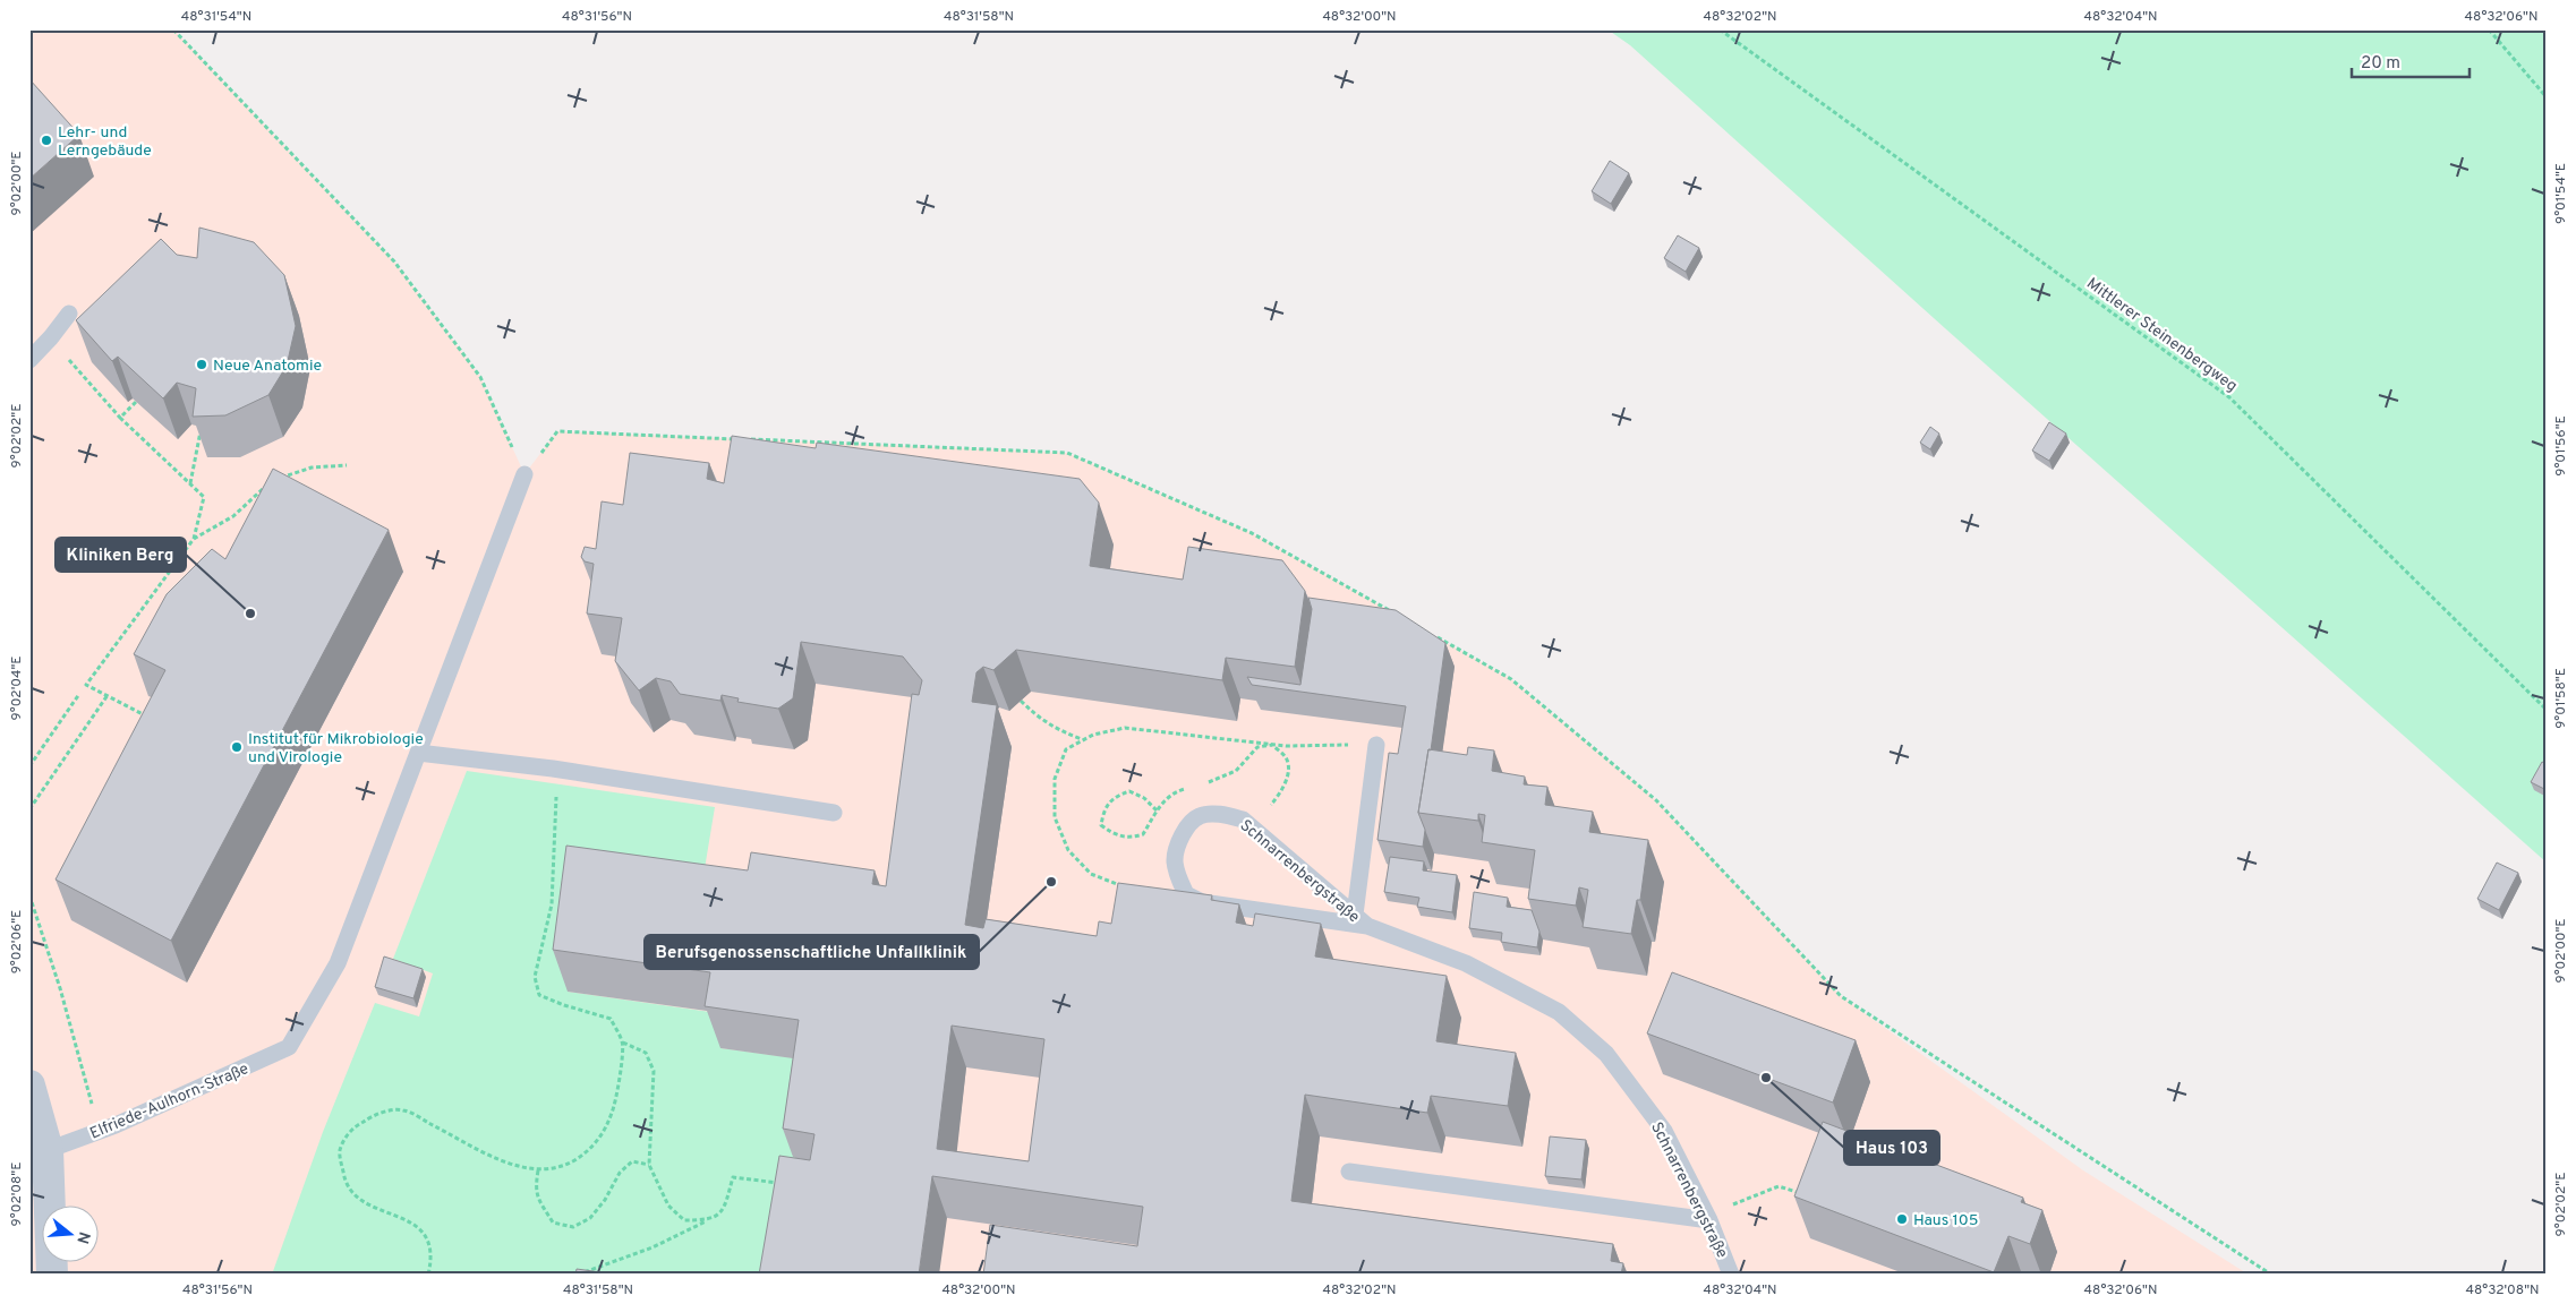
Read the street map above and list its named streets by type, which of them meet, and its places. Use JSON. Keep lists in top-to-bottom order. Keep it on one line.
{"streets":{"lane":["Schnarrenbergstraße","Elfriede-Aulhorn-Straße"],"path":["Mittlerer Steinenbergweg"]},"places":["Lehr- und Lerngebäude","Neue Anatomie","Kliniken Berg","Institut für Mikrobiologie und Virologie","Berufsgenossenschaftliche Unfallklinik","Haus 103","Haus 105"],"scale_bar":"20 m","north":"right","coordinates":["48°31'54\"N","48°31'56\"N","48°31'58\"N","48°32'00\"N","48°32'02\"N","48°32'04\"N","48°32'06\"N","9°02'00\"E","9°01'54\"E","9°02'02\"E","9°01'56\"E","9°02'04\"E","9°01'58\"E","9°02'06\"E","9°02'08\"E","48°32'08\"N"]}
